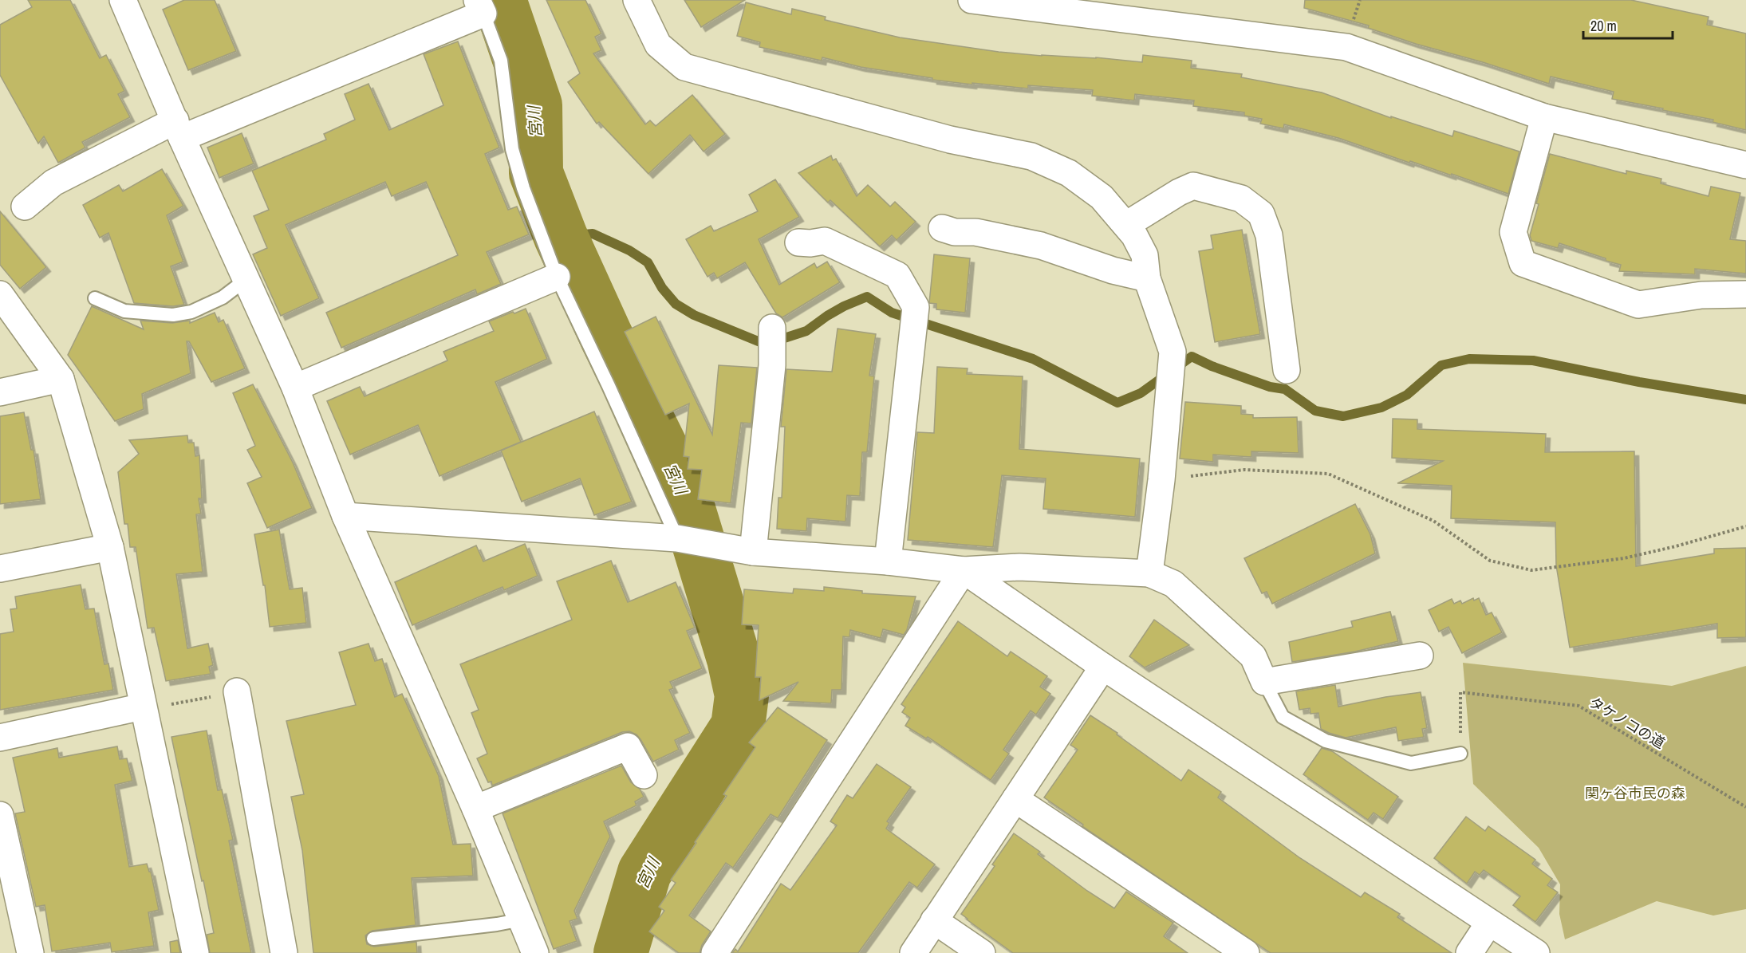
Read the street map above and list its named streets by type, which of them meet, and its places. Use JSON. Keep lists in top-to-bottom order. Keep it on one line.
{"streets":{"path":["タケノコの道"]},"water":["宮川"],"parks":["関ヶ谷市民の森"],"scale_bar":"20 m"}
